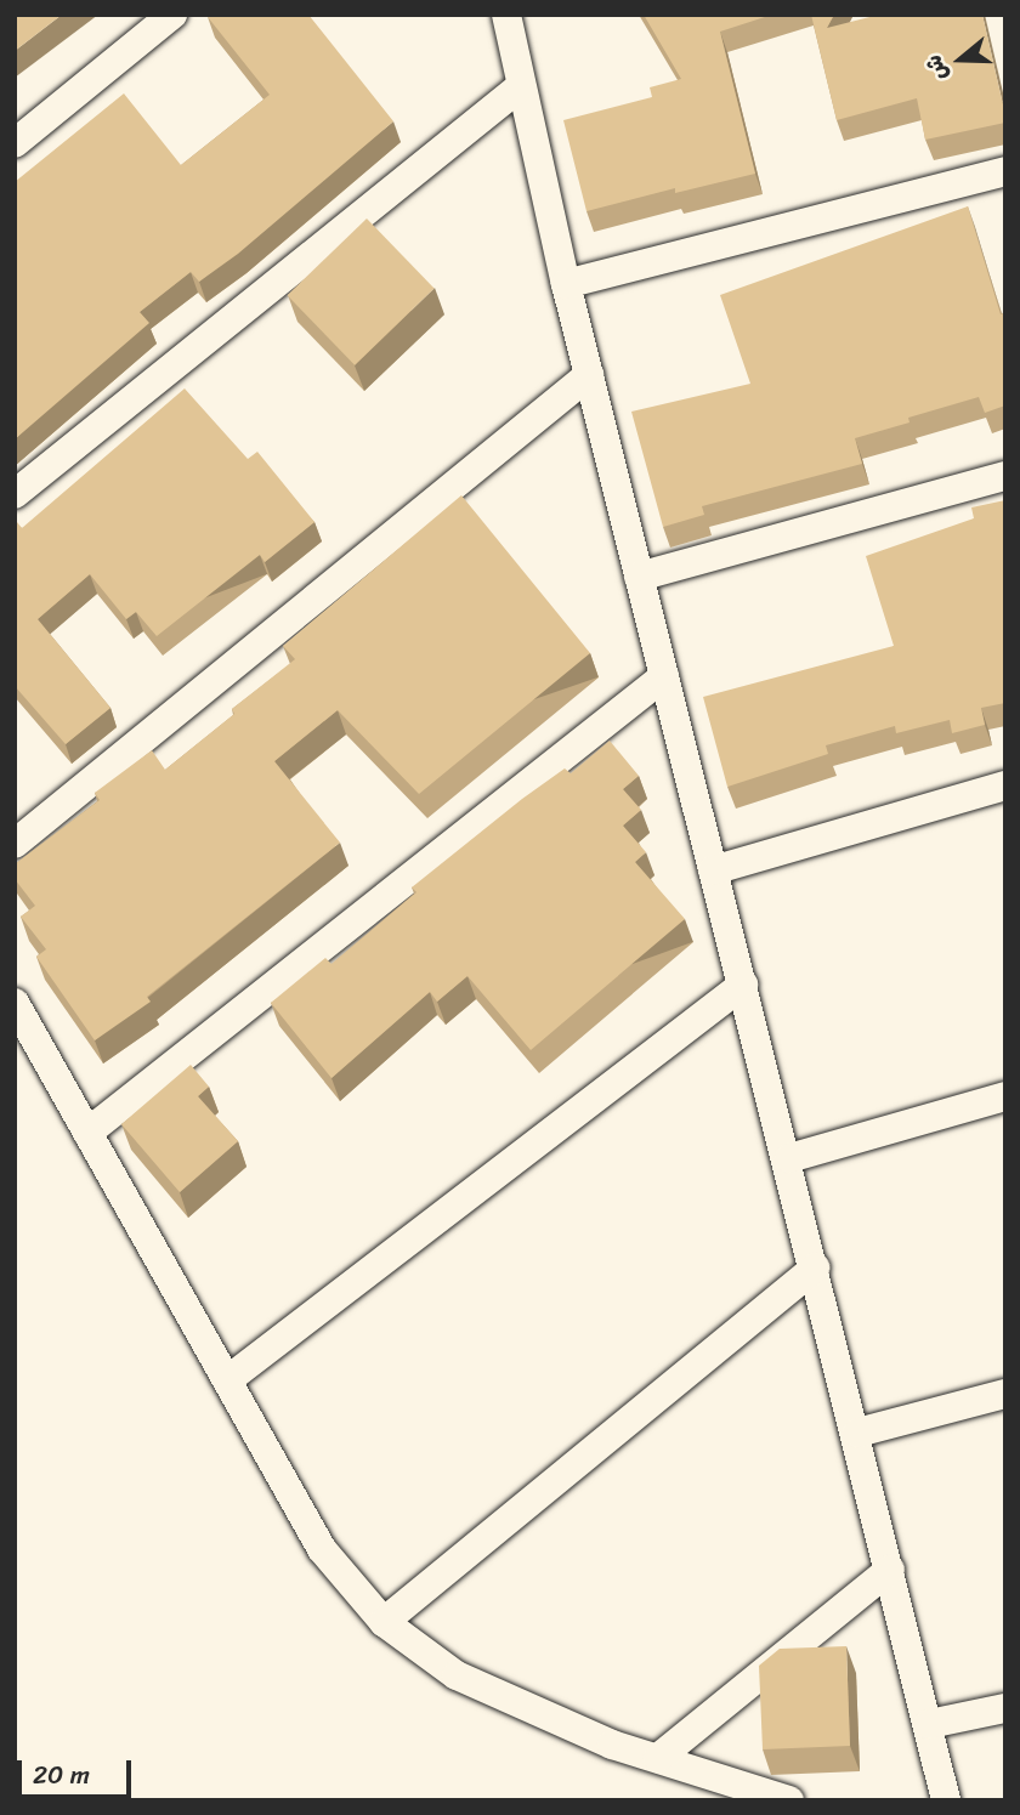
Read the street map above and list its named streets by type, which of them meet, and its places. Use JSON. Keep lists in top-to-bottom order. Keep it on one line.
{"scale_bar":"20 m","north":"left"}
